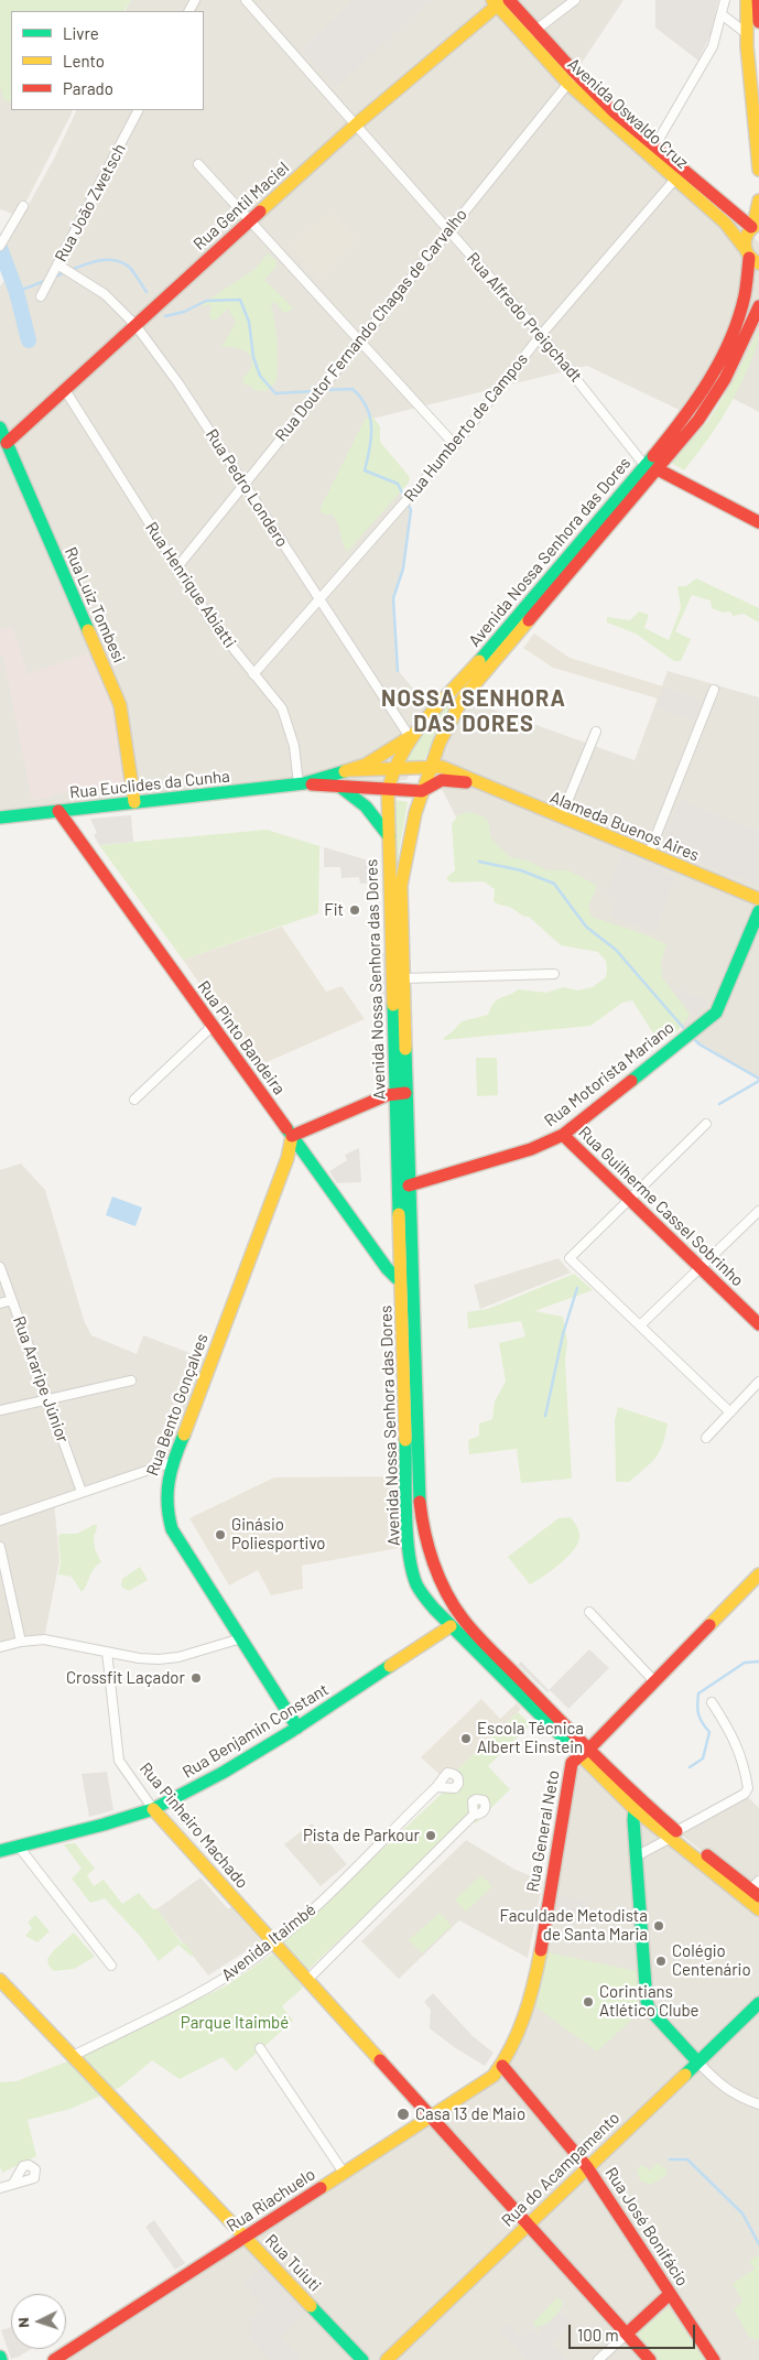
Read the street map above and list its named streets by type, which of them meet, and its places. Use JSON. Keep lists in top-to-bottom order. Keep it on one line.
{"streets":{"street":["Avenida Oswaldo Cruz","Rua João Zwetsch","Rua Gentil Maciel","Rua Alfredo Preigchadt","Rua Doutor Fernando Chagas de Carvalho","Rua Humberto de Campos","Rua Pedro Londero","Avenida Nossa Senhora das Dores","Rua Henrique Abiatti","Rua Luiz Tombesi","Rua Euclides da Cunha","Alameda Buenos Aires","Rua Pinto Bandeira","Rua Motorista Mariano","Rua Guilherme Cassel Sobrinho","Rua Araripe Júnior","Rua Bento Gonçalves","Rua Benjamin Constant","Rua Pinheiro Machado","Rua General Neto","Avenida Itaimbé","Rua do Acampamento","Rua Riachuelo","Rua José Bonifácio","Rua Tuiuti"]},"crossings":[["Avenida Oswaldo Cruz","Rua Gentil Maciel"],["Avenida Oswaldo Cruz","Rua Doutor Fernando Chagas de Carvalho"],["Avenida Oswaldo Cruz","Rua Humberto de Campos"],["Avenida Oswaldo Cruz","Avenida Nossa Senhora das Dores"],["Rua João Zwetsch","Rua Pedro Londero"],["Rua Gentil Maciel","Rua Alfredo Preigchadt"],["Rua Gentil Maciel","Rua Pedro Londero"],["Rua Gentil Maciel","Rua Henrique Abiatti"],["Rua Gentil Maciel","Rua Luiz Tombesi"],["Rua Alfredo Preigchadt","Rua Doutor Fernando Chagas de Carvalho"],["Rua Alfredo Preigchadt","Rua Humberto de Campos"],["Rua Alfredo Preigchadt","Avenida Nossa Senhora das Dores"],["Rua Doutor Fernando Chagas de Carvalho","Rua Pedro Londero"],["Rua Doutor Fernando Chagas de Carvalho","Rua Henrique Abiatti"],["Rua Humberto de Campos","Rua Pedro Londero"],["Rua Humberto de Campos","Rua Henrique Abiatti"],["Rua Pedro Londero","Avenida Nossa Senhora das Dores"],["Rua Pedro Londero","Rua Euclides da Cunha"],["Avenida Nossa Senhora das Dores","Rua Euclides da Cunha"],["Avenida Nossa Senhora das Dores","Alameda Buenos Aires"],["Avenida Nossa Senhora das Dores","Rua Pinto Bandeira"],["Avenida Nossa Senhora das Dores","Rua Motorista Mariano"],["Avenida Nossa Senhora das Dores","Rua Benjamin Constant"],["Avenida Nossa Senhora das Dores","Rua General Neto"],["Rua Henrique Abiatti","Rua Euclides da Cunha"],["Rua Luiz Tombesi","Rua Euclides da Cunha"],["Rua Euclides da Cunha","Alameda Buenos Aires"],["Rua Euclides da Cunha","Rua Pinto Bandeira"],["Rua Pinto Bandeira","Rua Bento Gonçalves"],["Rua Motorista Mariano","Rua Guilherme Cassel Sobrinho"],["Rua Bento Gonçalves","Rua Benjamin Constant"],["Rua Benjamin Constant","Rua Pinheiro Machado"],["Rua Pinheiro Machado","Avenida Itaimbé"],["Rua General Neto","Rua Riachuelo"],["Rua General Neto","Rua José Bonifácio"],["Avenida Itaimbé","Rua Tuiuti"],["Rua do Acampamento","Rua José Bonifácio"],["Rua Riachuelo","Rua José Bonifácio"],["Rua Riachuelo","Rua Tuiuti"]],"districts":["NOSSA SENHORA DAS DORES"],"parks":["Parque Itaimbé"],"places":["Fit","Ginásio Poliesportivo","Crossfit Laçador","Escola Técnica Albert Einstein","Pista de Parkour","Faculdade Metodista de Santa Maria","Colégio Centenário","Corintians Atlético Clube","Casa 13 de Maio"],"legend":["Livre","Lento","Parado"],"scale_bar":"100 m","north":"left"}
